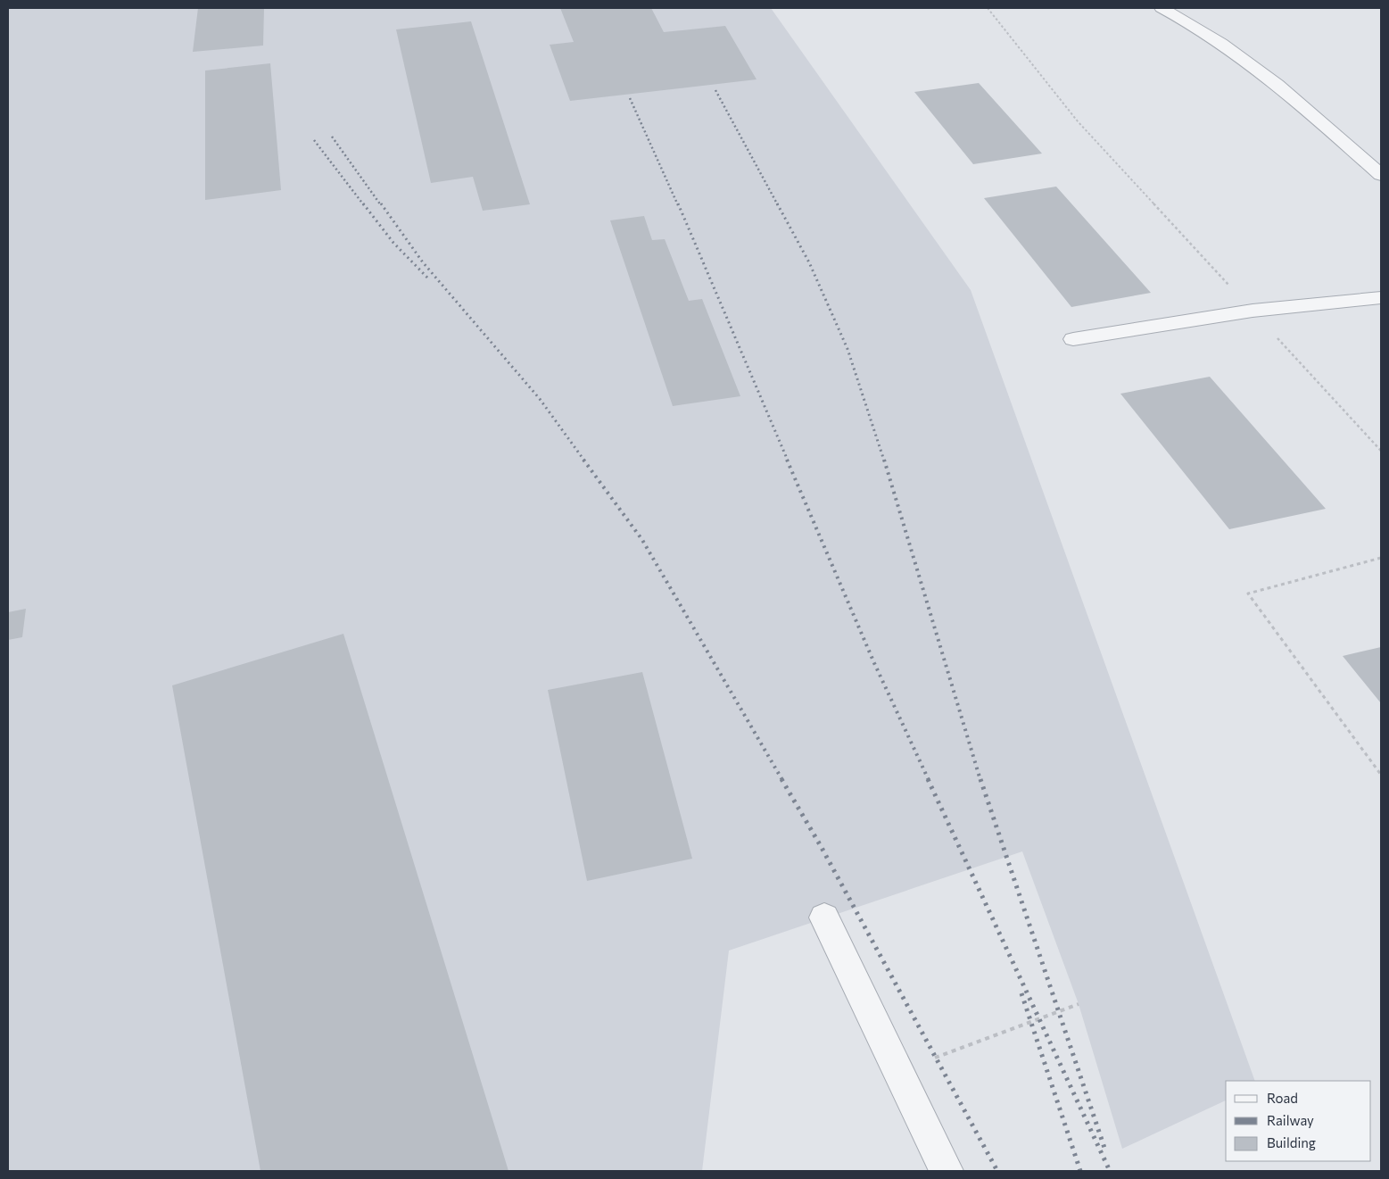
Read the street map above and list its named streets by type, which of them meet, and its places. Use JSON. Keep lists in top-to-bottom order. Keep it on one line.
{"legend":["Road","Railway","Building"]}
